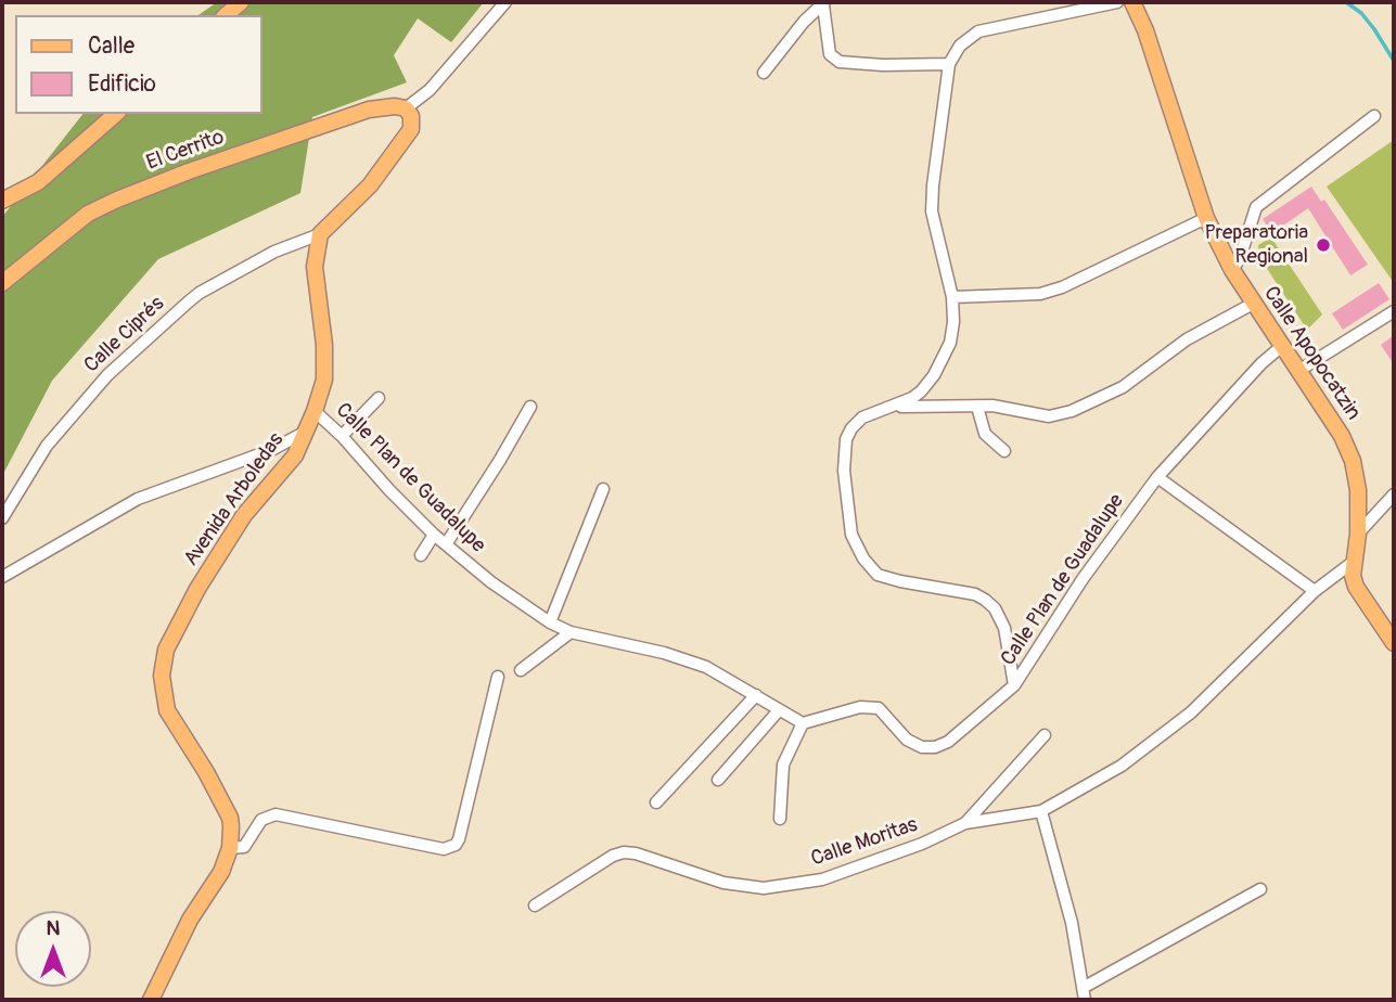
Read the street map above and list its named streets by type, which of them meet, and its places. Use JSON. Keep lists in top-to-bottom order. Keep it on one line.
{"streets":{"main road":["El Cerrito","Calle Apopocatzin","Avenida Arboledas"],"street":["Calle Ciprés","Calle Plan de Guadalupe","Calle Moritas"]},"crossings":[["Calle Ciprés","Avenida Arboledas"],["Calle Apopocatzin","Calle Plan de Guadalupe"],["Calle Plan de Guadalupe","Avenida Arboledas"]],"places":["Preparatoria Regional"],"legend":["Calle","Edificio"],"north":"top"}
